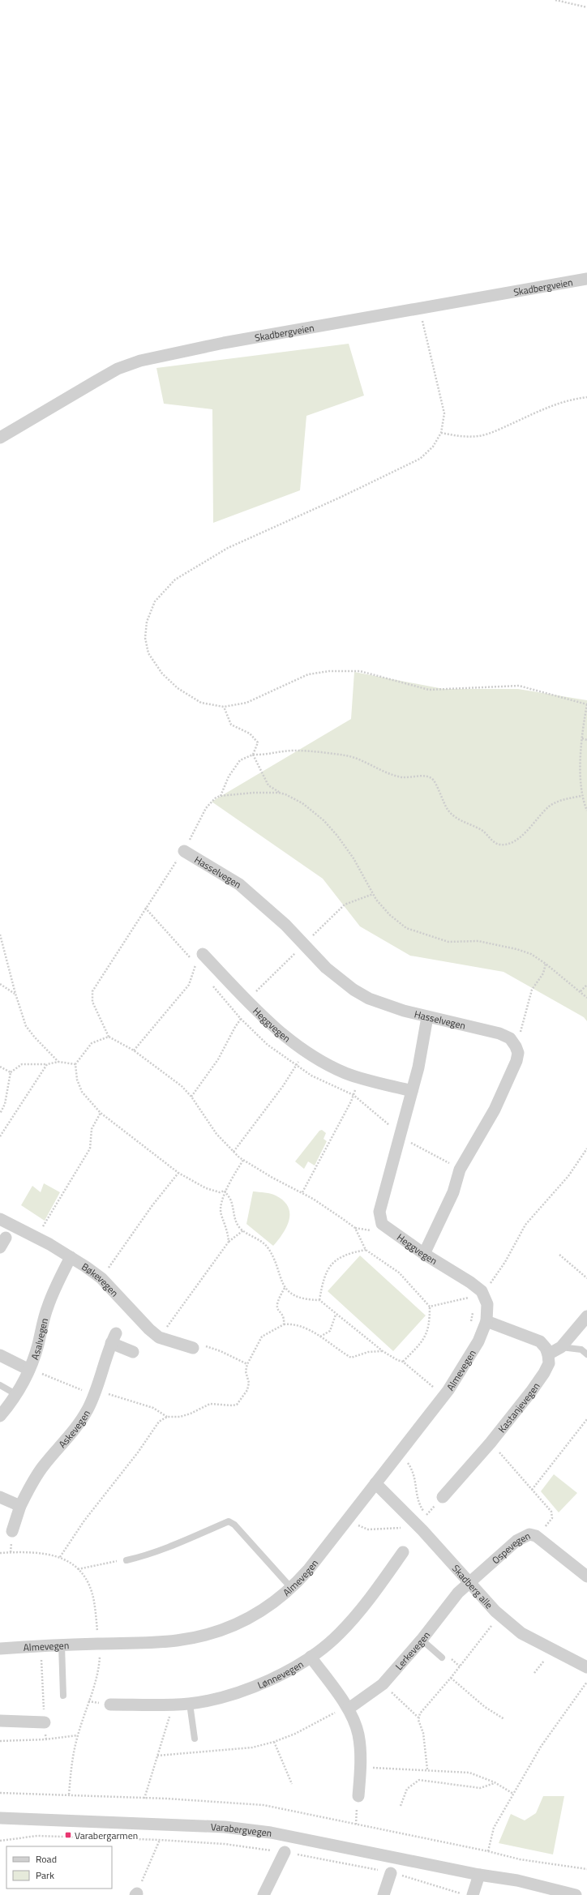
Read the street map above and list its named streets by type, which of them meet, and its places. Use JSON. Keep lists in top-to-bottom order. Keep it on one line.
{"streets":{"street":["Skadbergveien","Hasselvegen","Heggvegen","Bøkevegen","Asalvegen","Almevegen","Kastanjevegen","Askevegen","Ospevegen","Skadberg alle","Lerkevegen","Lønnevegen","Varabergvegen"]},"crossings":[["Hasselvegen","Heggvegen"],["Bøkevegen","Asalvegen"],["Almevegen","Skadberg alle"],["Ospevegen","Skadberg alle"],["Ospevegen","Lerkevegen"],["Skadberg alle","Lerkevegen"]],"places":{"transit":["Varabergarmen"]},"legend":["Road","Park"]}
